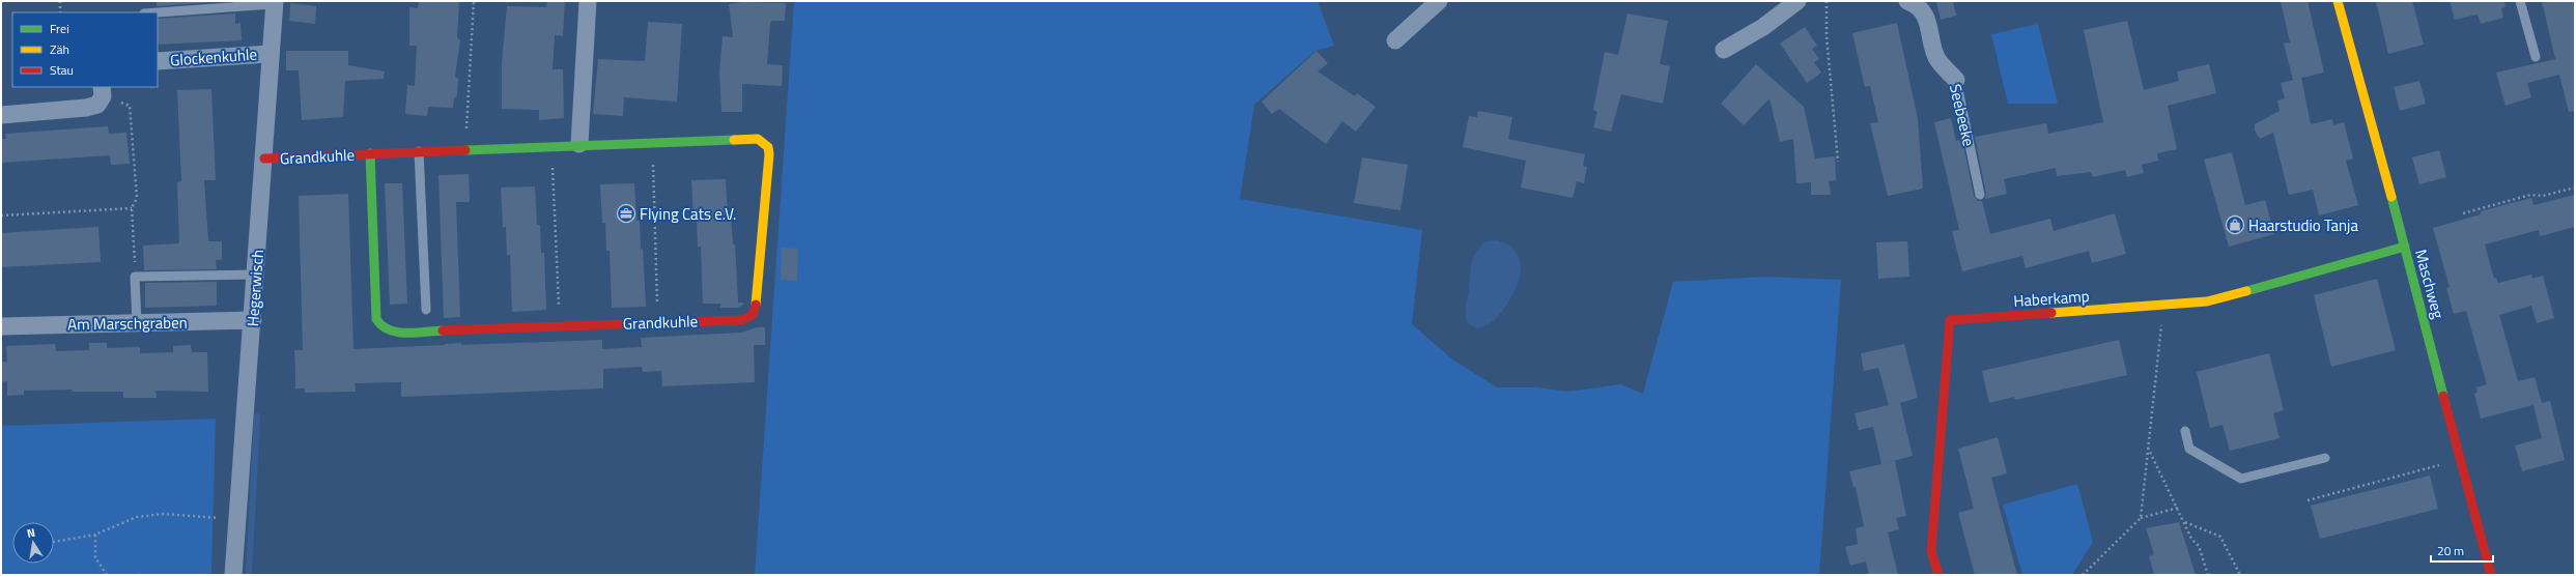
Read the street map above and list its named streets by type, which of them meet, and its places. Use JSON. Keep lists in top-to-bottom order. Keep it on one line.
{"streets":{"street":["Glockenkuhle","Seebeeke","Grandkuhle","Maschweg","Hegerwisch","Haberkamp","Am Marschgraben"]},"crossings":[["Glockenkuhle","Hegerwisch"],["Grandkuhle","Hegerwisch"],["Maschweg","Haberkamp"],["Hegerwisch","Am Marschgraben"]],"places":{"office":["Flying Cats e.V."],"shop":["Haarstudio Tanja"]},"legend":["Frei","Zäh","Stau"],"scale_bar":"20 m","north":"top"}
